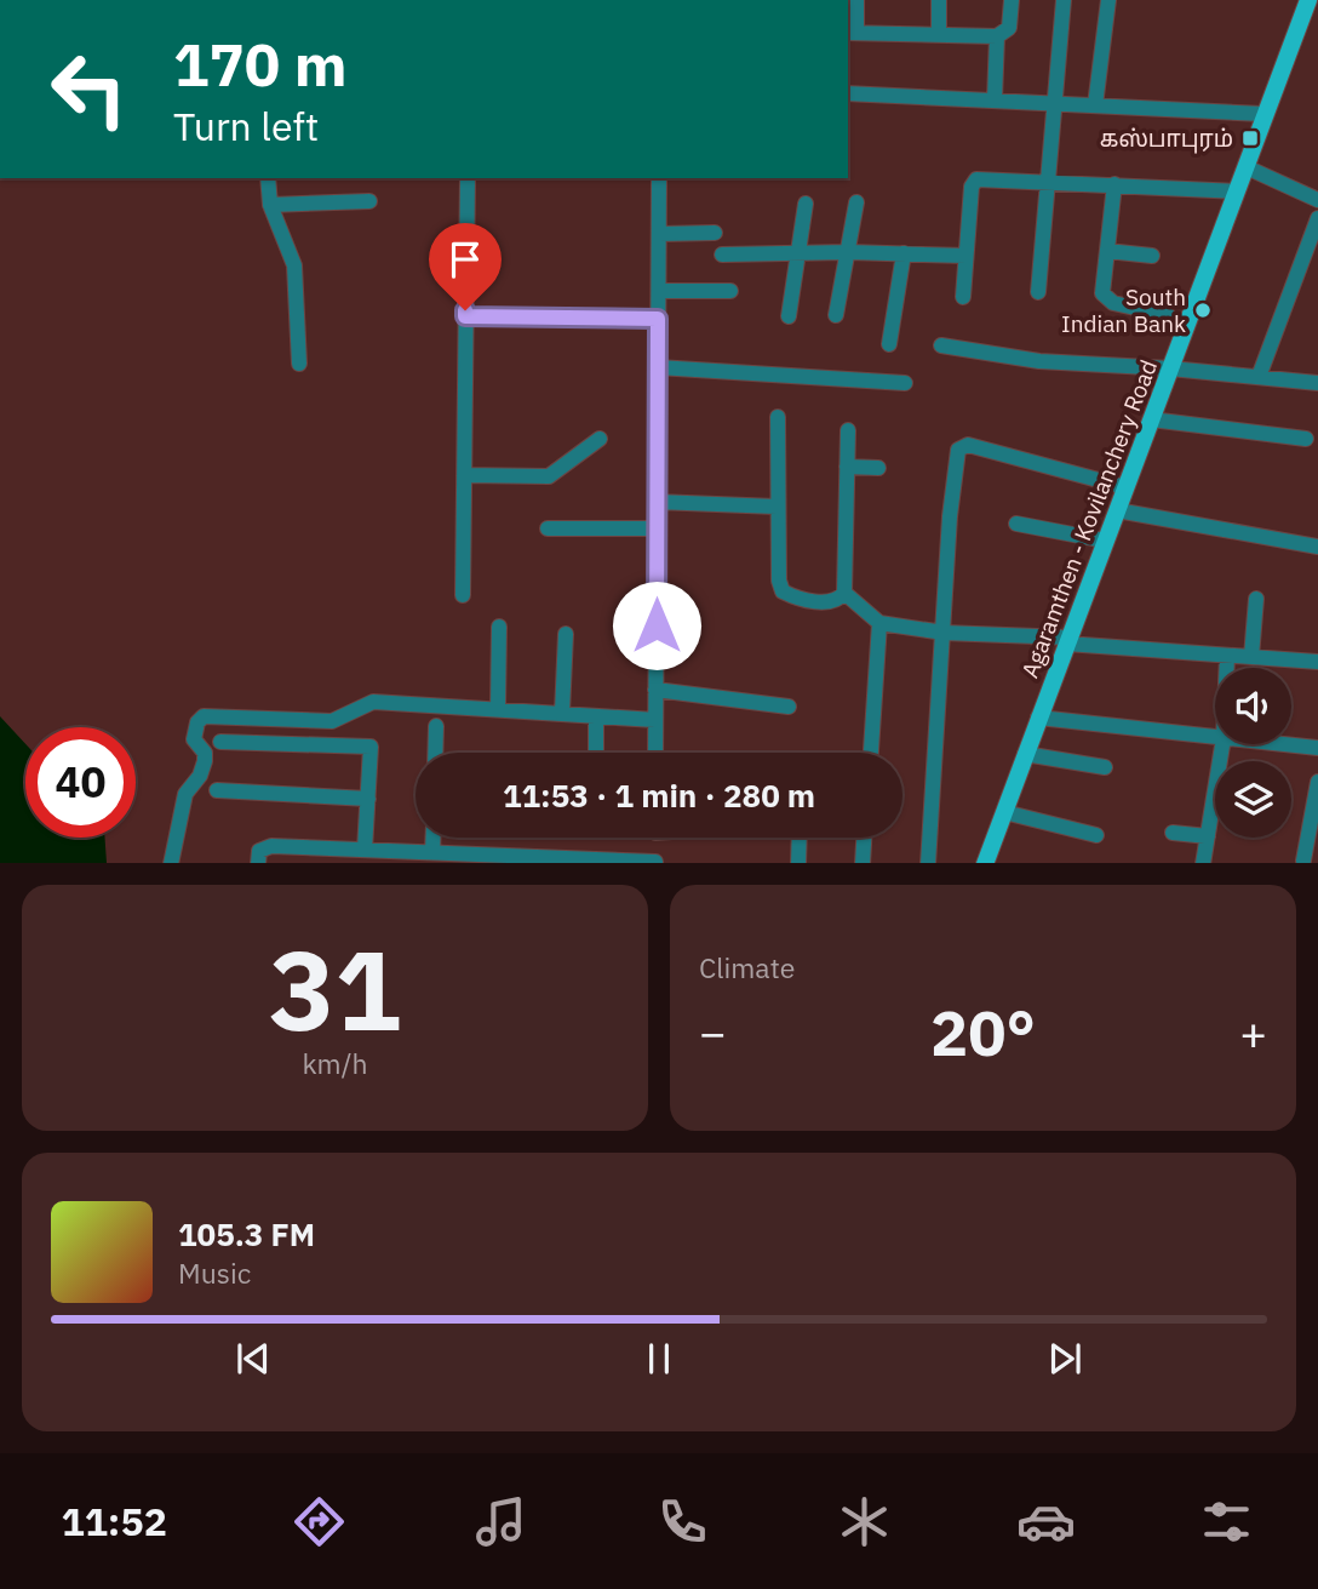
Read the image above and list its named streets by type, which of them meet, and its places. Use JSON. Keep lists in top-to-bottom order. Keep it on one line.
{"streets":{"main road":["Agaramthen - Kovilanchery Road"]},"places":{"transit":["கஸ்பாபுரம்"],"other":["South Indian Bank"]},"page":{"turn":["170 m","Turn left"],"limit":"40","trip":"11:53 · 1 min · 280 m","tile":[["31","km/h"],"Climate"],"heat":["−","20°","+"],"song":["105.3 FM","Music"],"tabs":"11:52"}}
